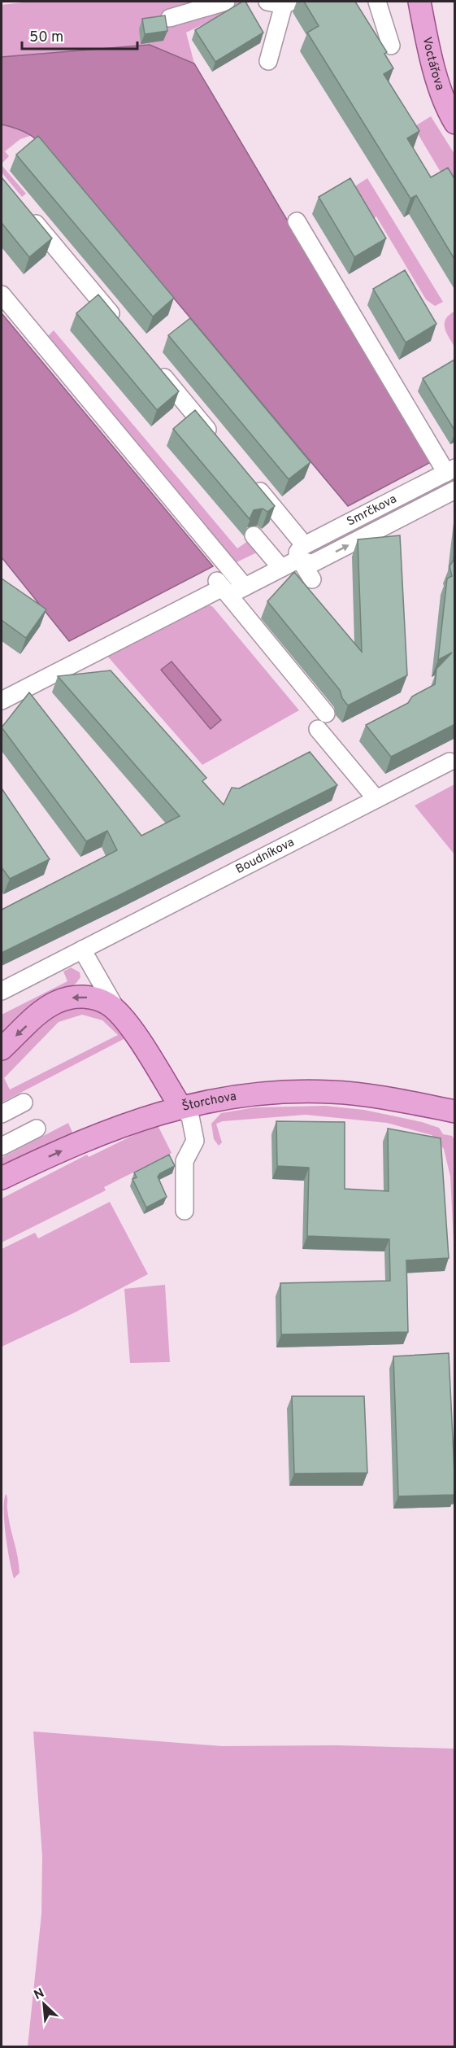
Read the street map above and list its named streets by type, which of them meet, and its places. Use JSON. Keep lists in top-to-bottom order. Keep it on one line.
{"streets":{"main road":["Voctářova","Štorchova"],"street":["Smrčkova","Boudníkova"]},"crossings":[["Boudníkova","Štorchova"]],"scale_bar":"50 m","north":"top left"}
